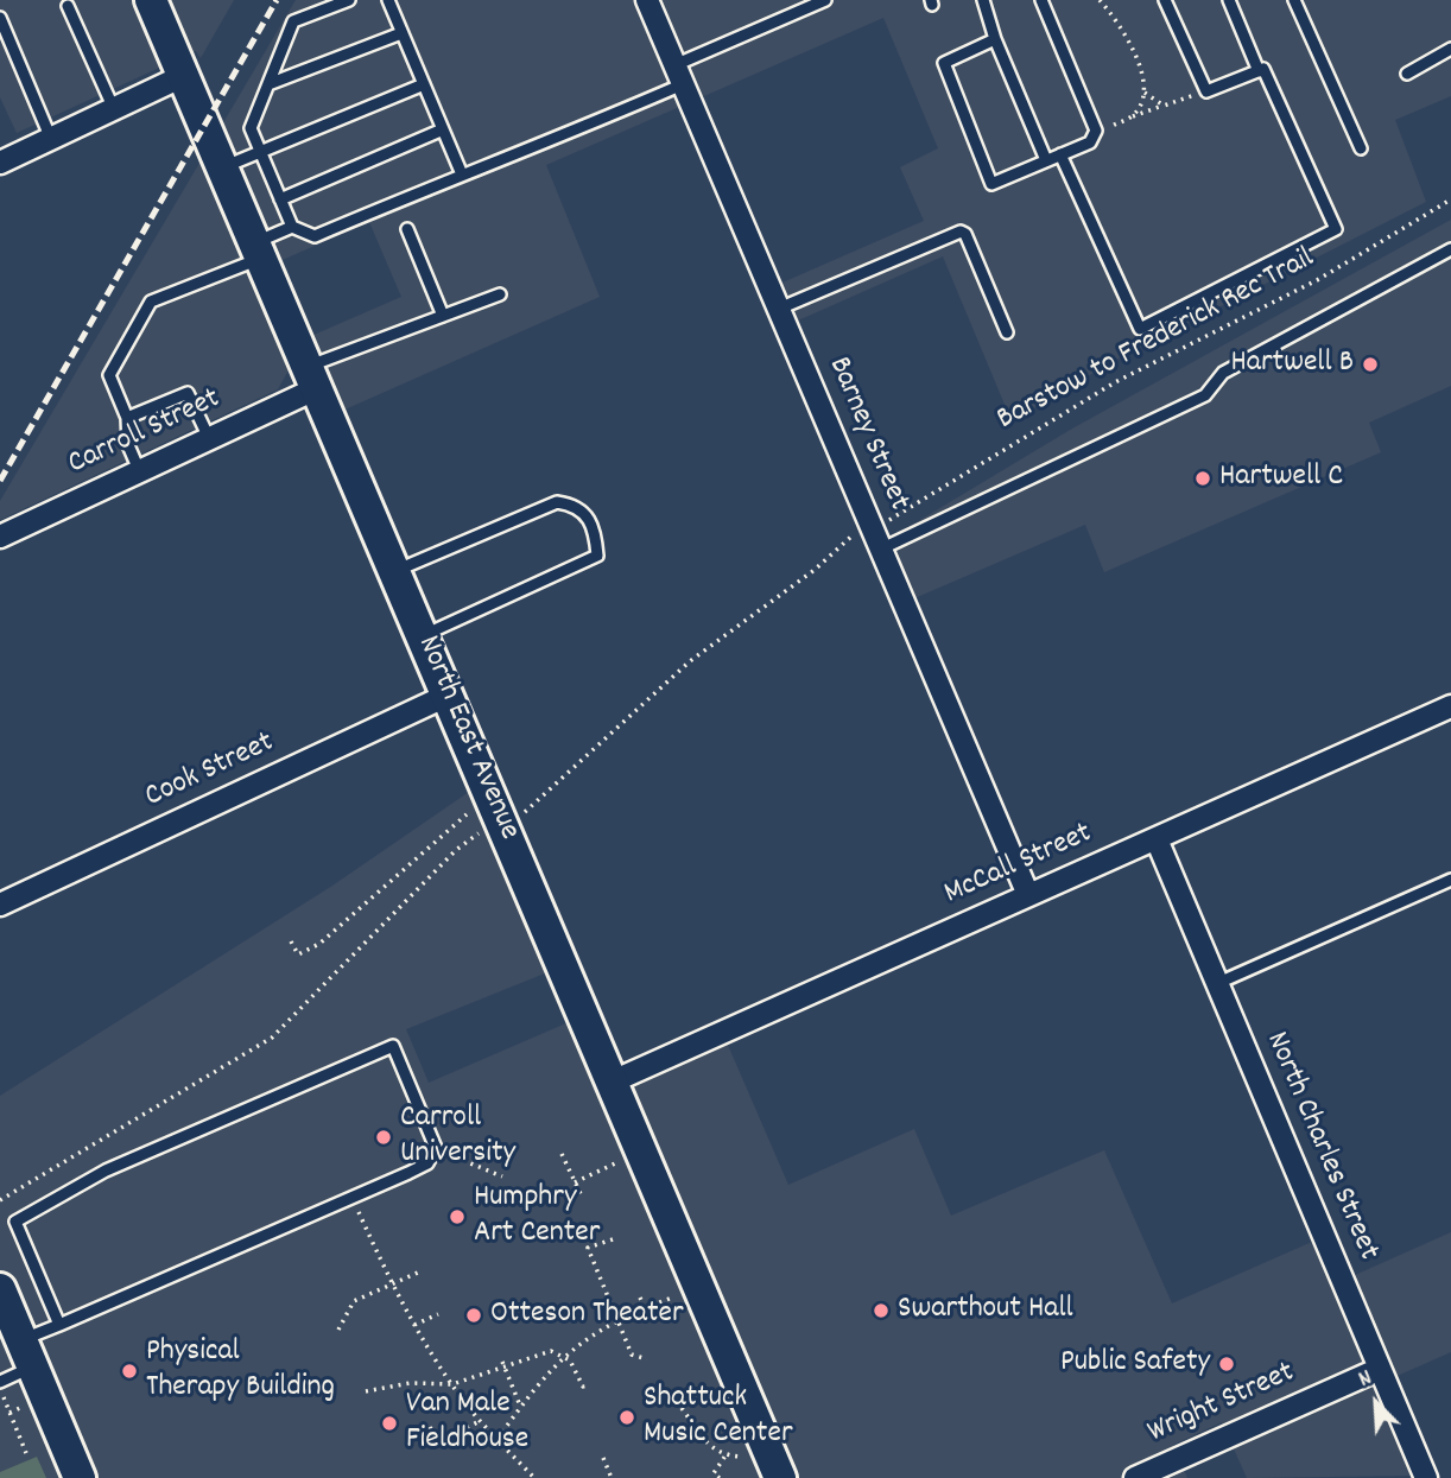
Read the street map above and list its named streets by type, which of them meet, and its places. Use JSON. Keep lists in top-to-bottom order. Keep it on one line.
{"streets":{"main road":["North East Avenue"],"street":["Carroll Street","Barney Street","Cook Street","McCall Street","North Charles Street","Wright Street"],"path":["Barstow to Frederick Rec Trail"]},"crossings":[["Carroll Street","North East Avenue"],["Barney Street","McCall Street"],["North East Avenue","Cook Street"],["North East Avenue","McCall Street"],["McCall Street","North Charles Street"],["North Charles Street","Wright Street"]],"places":["Hartwell B","Hartwell C","Carroll University","Humphry Art Center","Swarthout Hall","Otteson Theater","Public Safety","Physical Therapy Building","Shattuck Music Center","Van Male Fieldhouse"],"north":"top left"}
